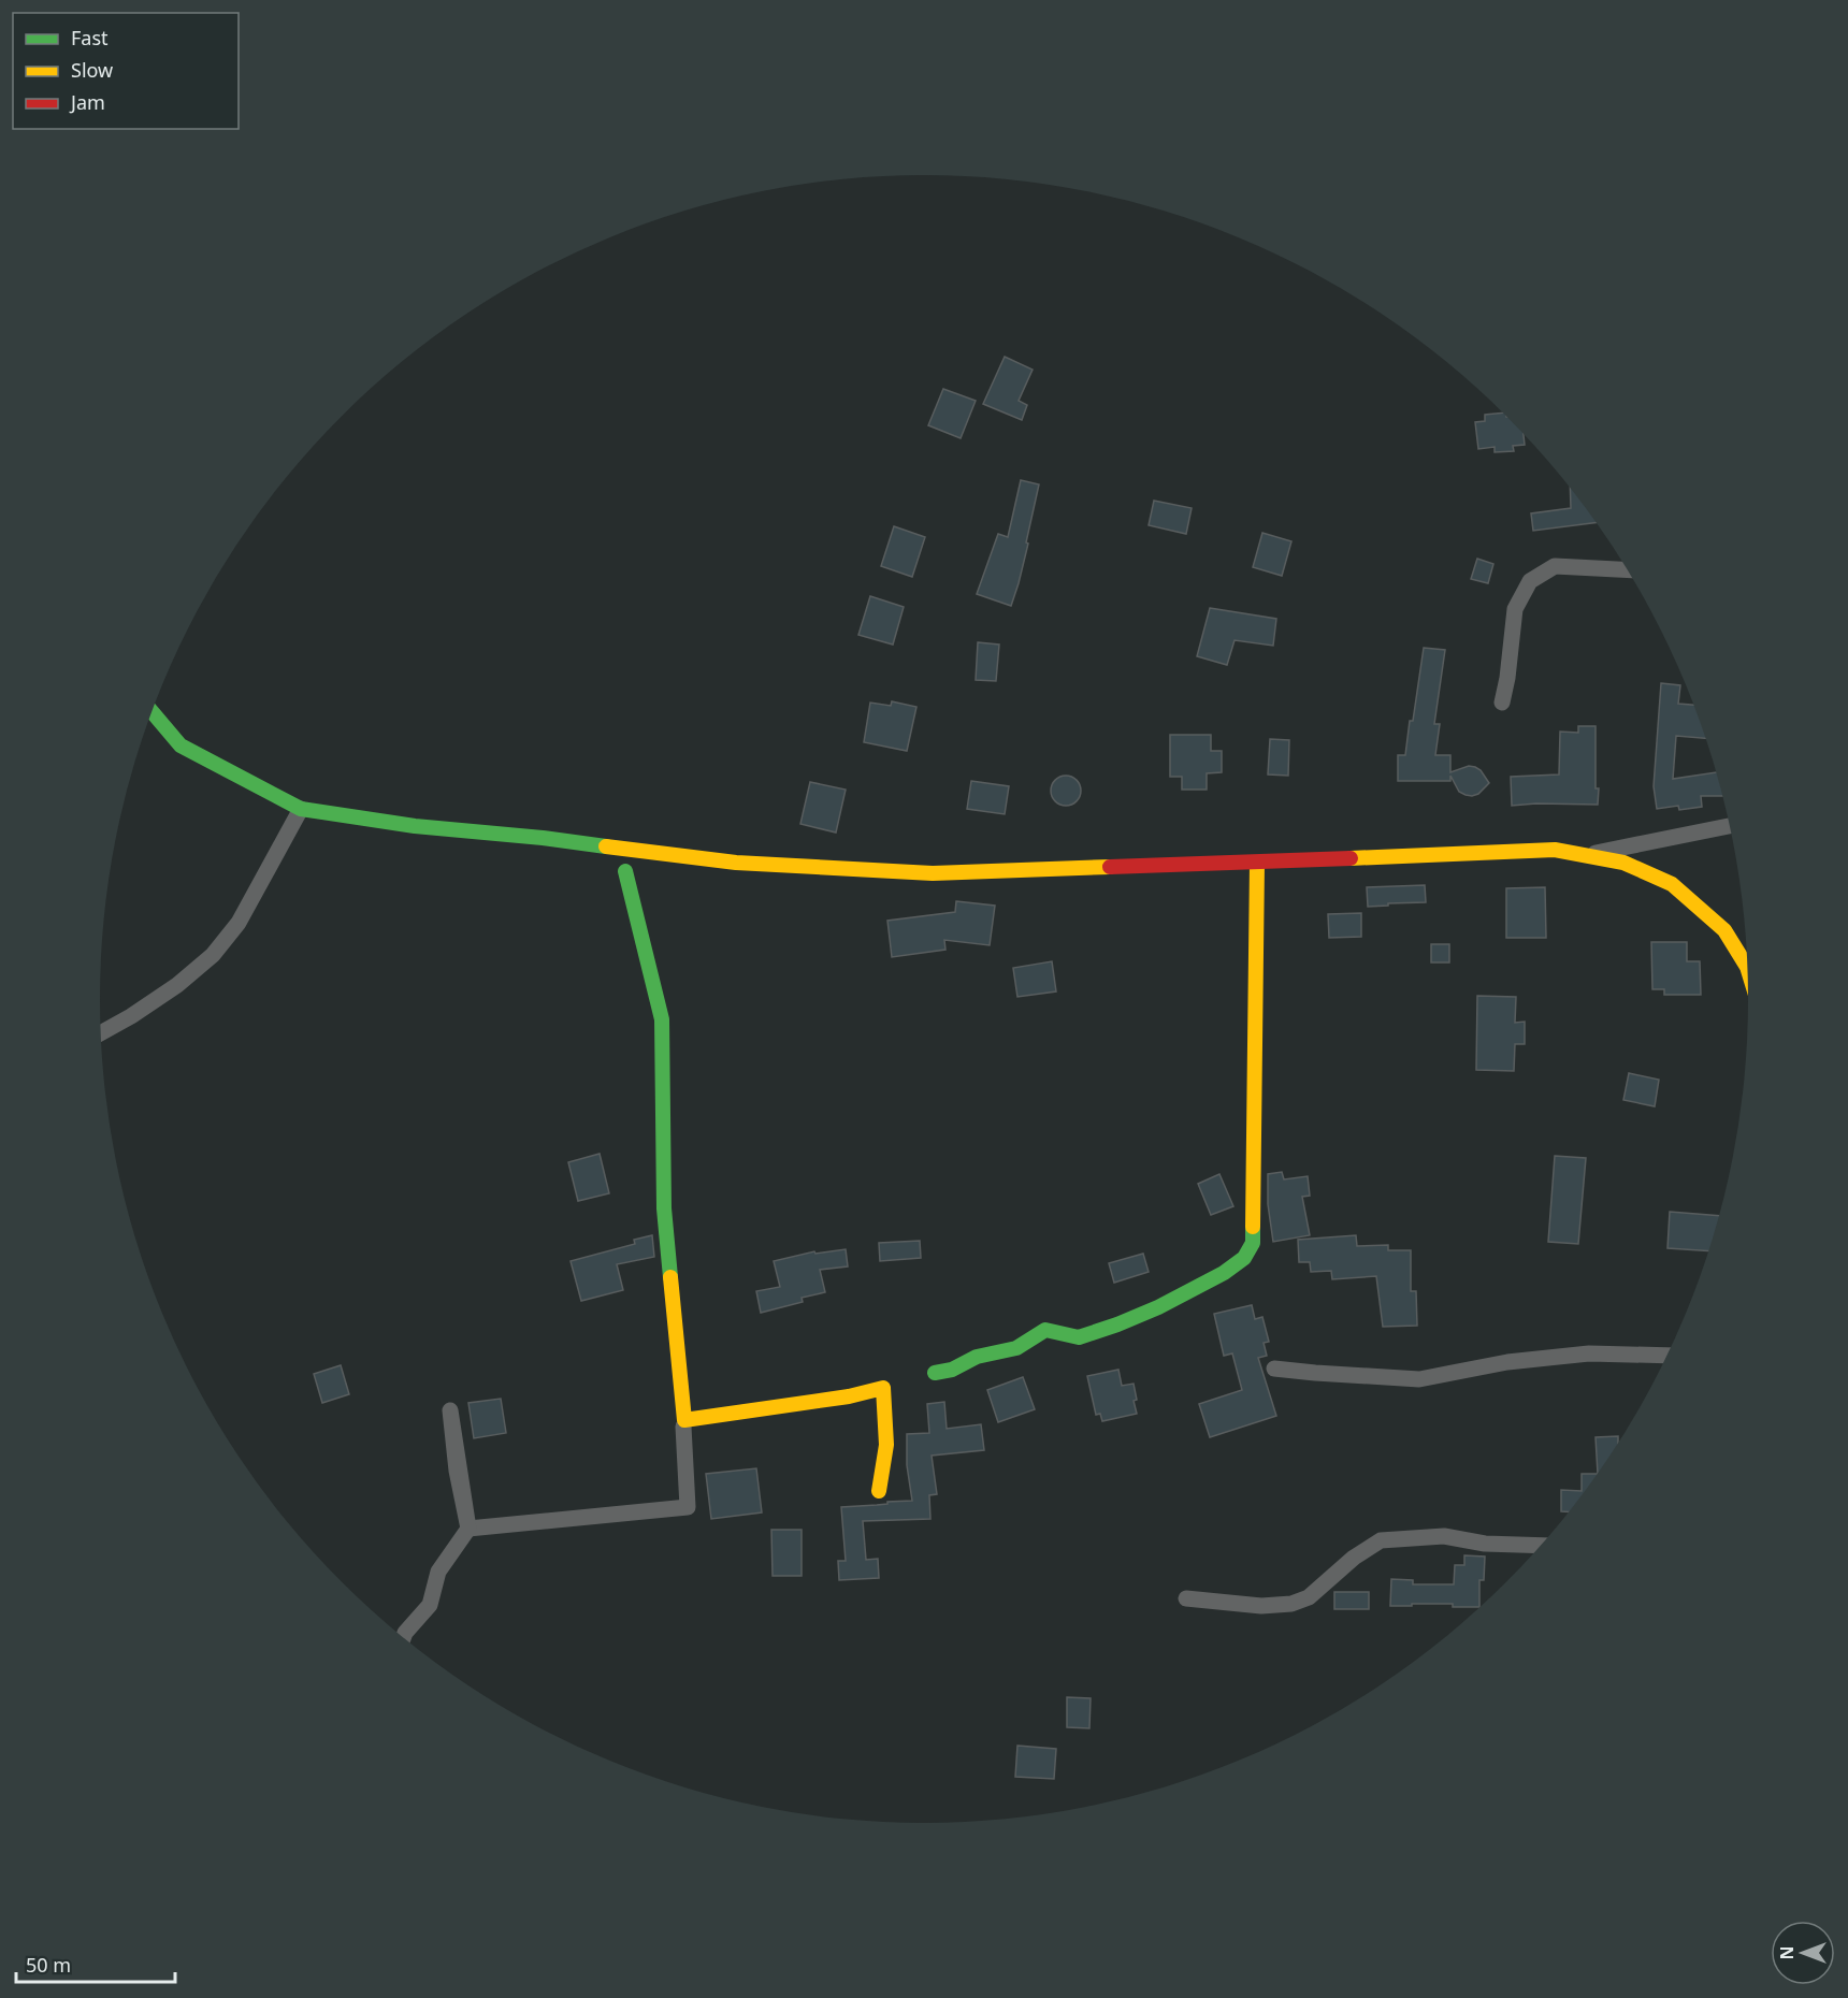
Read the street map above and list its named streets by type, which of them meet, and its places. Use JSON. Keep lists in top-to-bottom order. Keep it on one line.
{"legend":["Fast","Slow","Jam"],"scale_bar":"50 m","north":"left"}
